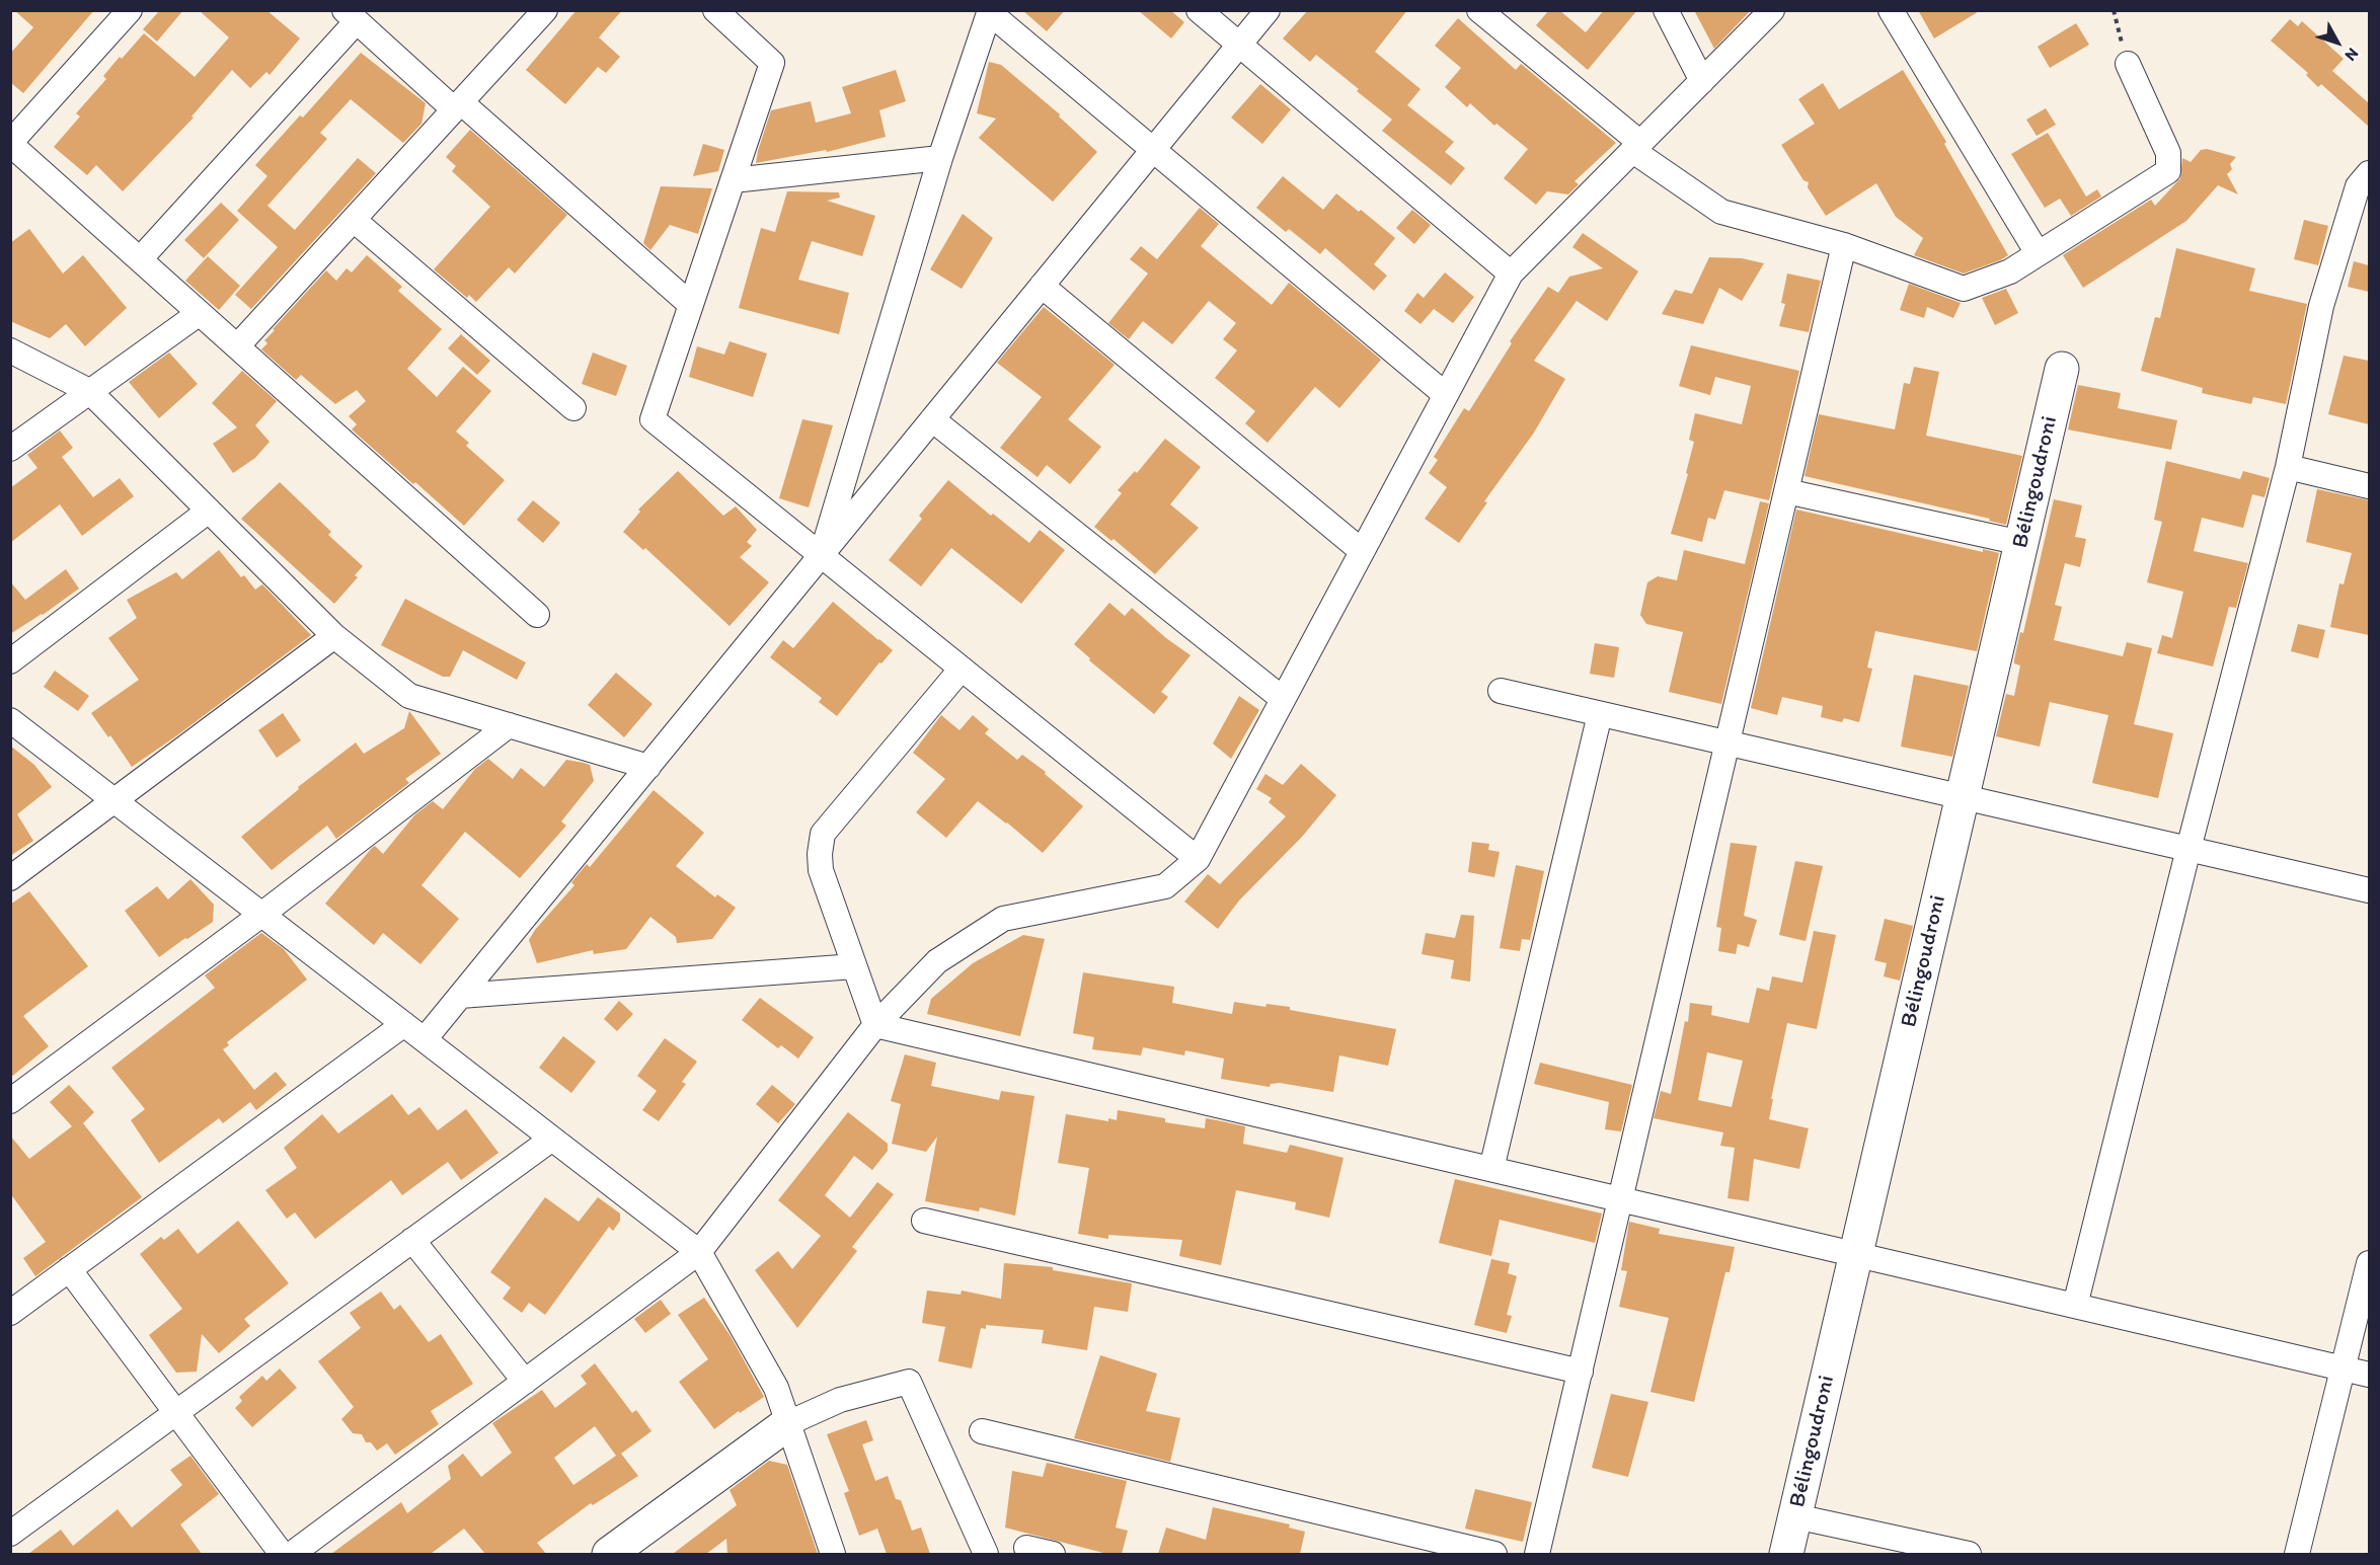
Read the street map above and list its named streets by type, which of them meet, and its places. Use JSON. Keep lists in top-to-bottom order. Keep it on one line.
{"streets":{"street":["Bélingoudroni"]},"north":"bottom right"}
